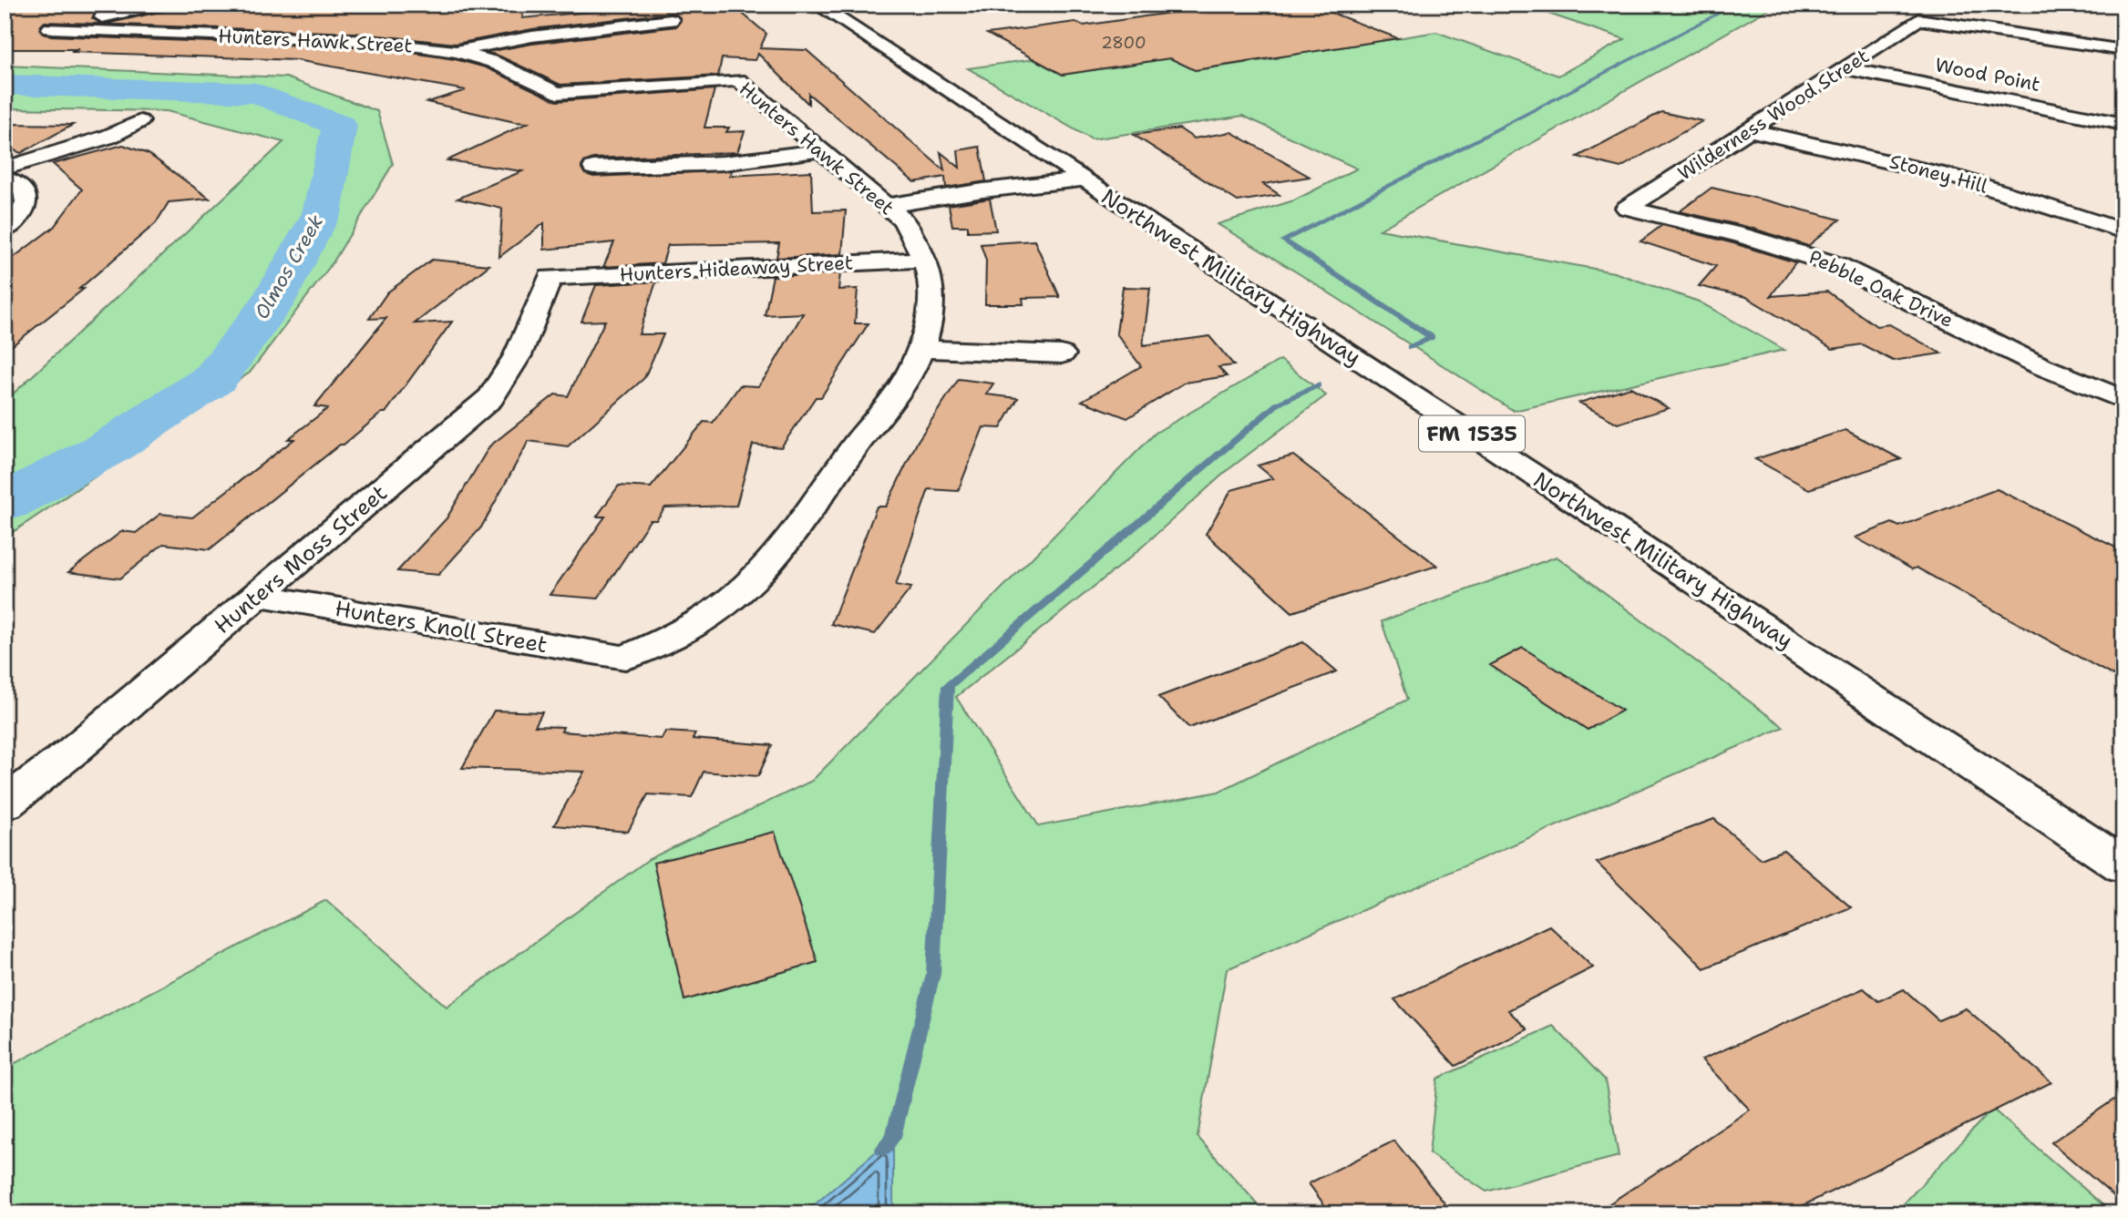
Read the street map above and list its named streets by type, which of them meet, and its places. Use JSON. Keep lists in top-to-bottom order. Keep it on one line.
{"streets":{"street":["Hunters Hawk Street","Wood Point","Wilderness Wood Street","Stoney Hill","Hunters Hideaway Street","Northwest Military Highway","Pebble Oak Drive","FM 1535","Hunters Moss Street","Hunters Knoll Street"]},"crossings":[["Hunters Hawk Street","Hunters Hideaway Street"],["Hunters Hawk Street","Hunters Knoll Street"],["Wood Point","Wilderness Wood Street"],["Wilderness Wood Street","Stoney Hill"],["Wilderness Wood Street","Pebble Oak Drive"],["Hunters Hideaway Street","Hunters Moss Street"],["Hunters Moss Street","Hunters Knoll Street"]],"water":["Olmos Creek"],"house_numbers":["2800"]}
